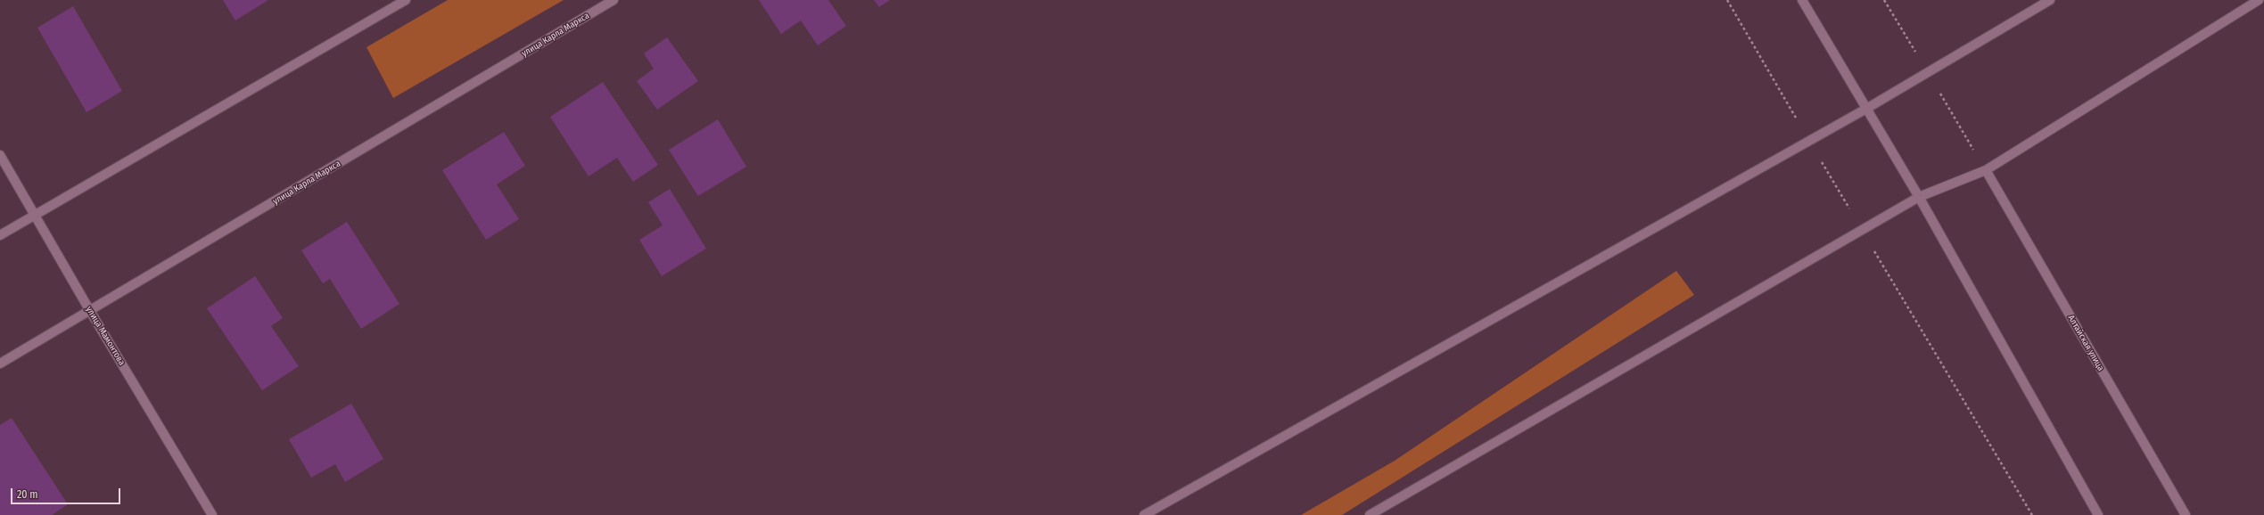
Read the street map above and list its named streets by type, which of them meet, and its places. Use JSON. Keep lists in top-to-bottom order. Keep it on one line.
{"streets":{"street":["улица Карла Маркса","улица Мамонтова","Алтайская улица"]},"crossings":[["улица Карла Маркса","улица Мамонтова"]],"scale_bar":"20 m"}
